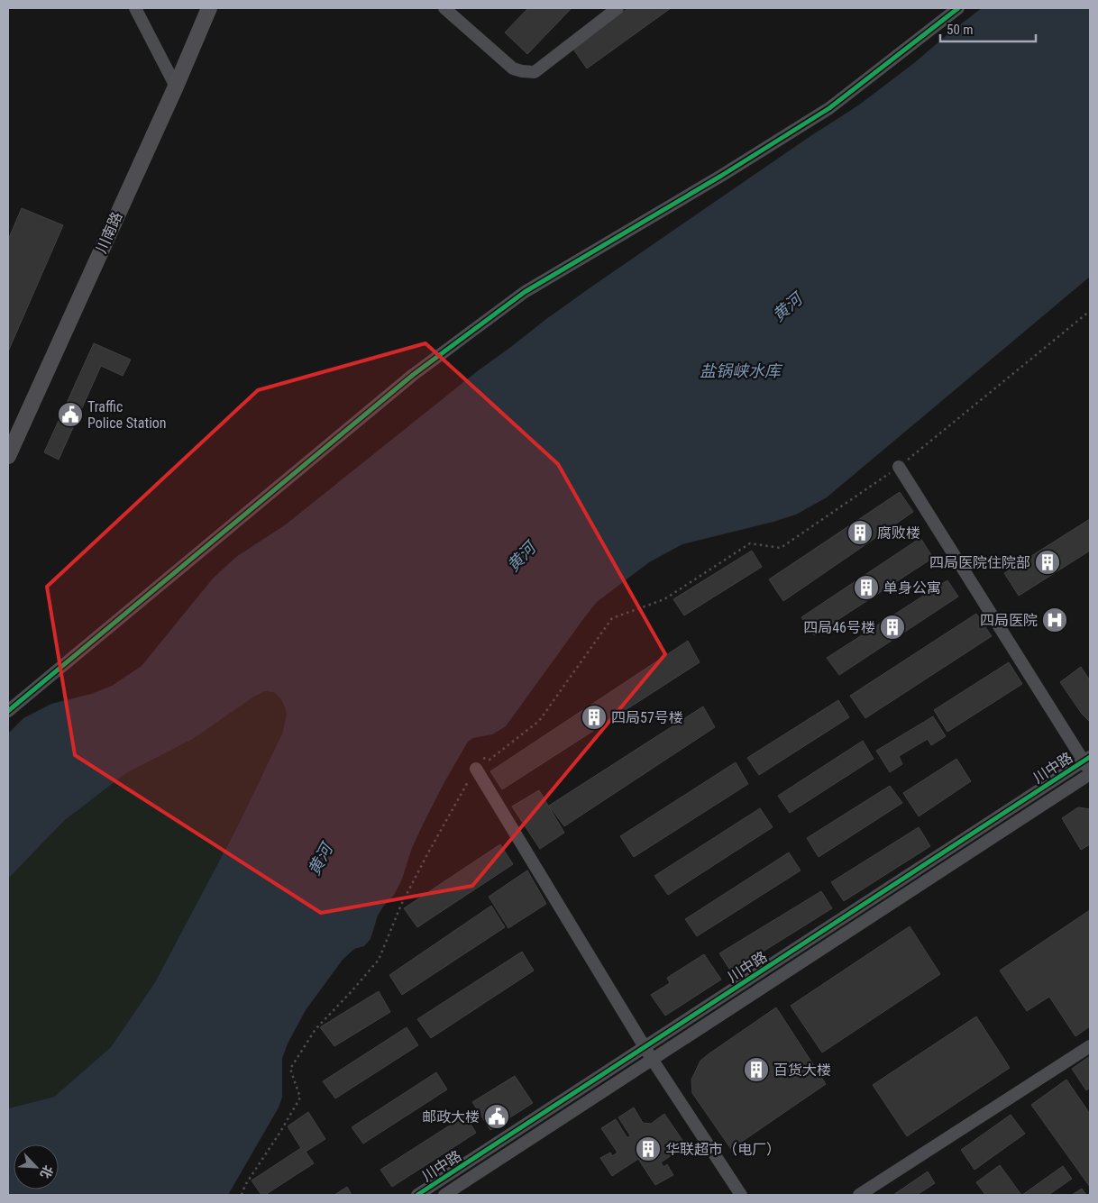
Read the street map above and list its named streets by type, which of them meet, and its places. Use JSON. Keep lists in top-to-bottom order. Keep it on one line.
{"streets":{"main road":["川南路"],"street":["川中路"]},"water":["黄河","盐锅峡水库"],"places":{"public building":["Traffic Police Station","邮政大楼"],"building":["腐败楼","四局医院住院部","单身公寓","四局46号楼","四局57号楼","百货大楼","华联超市（电厂）"],"hospital":["四局医院"]},"scale_bar":"50 m","north":"bottom right"}
